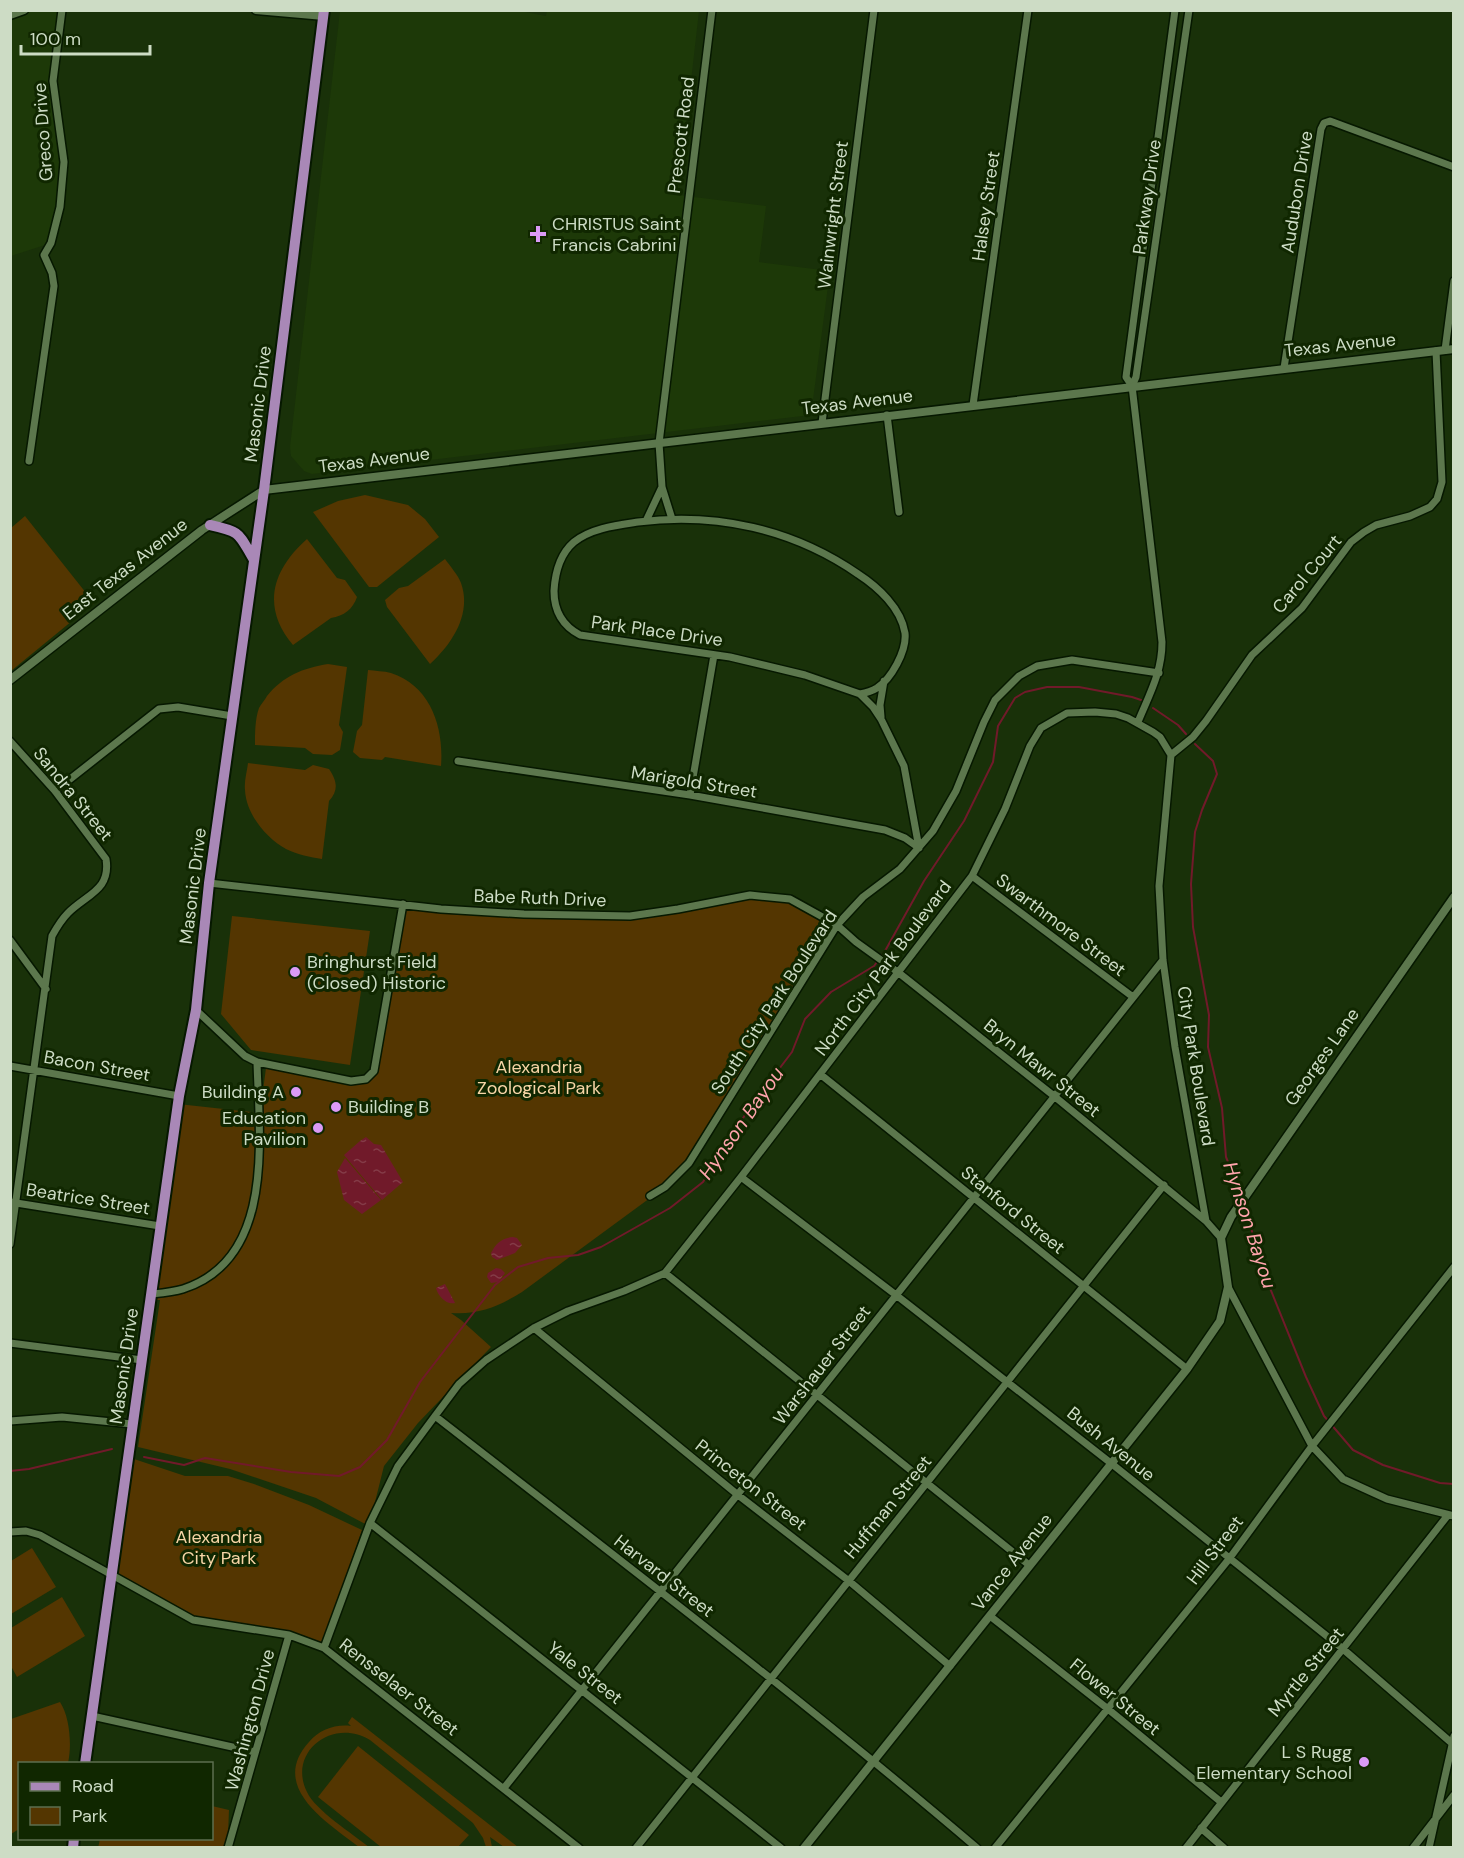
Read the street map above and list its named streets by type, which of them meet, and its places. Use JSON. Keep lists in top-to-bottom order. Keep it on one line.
{"streets":{"main road":["Masonic Drive"],"street":["Greco Drive","Prescott Road","Audubon Drive","Parkway Drive","Halsey Street","Wainwright Street","Texas Avenue","East Texas Avenue","Carol Court","Park Place Drive","Marigold Street","Sandra Street","Babe Ruth Drive","Swarthmore Street","North City Park Boulevard","South City Park Boulevard","Georges Lane","Bacon Street","City Park Boulevard","Bryn Mawr Street","Beatrice Street","Stanford Street","Warshauer Street","Bush Avenue","Princeton Street","Huffman Street","Hill Street","Vance Avenue","Harvard Street","Myrtle Street","Yale Street","Rensselaer Street","Flower Street","Washington Drive"]},"crossings":[["Prescott Road","Texas Avenue"],["Prescott Road","Park Place Drive"],["Audubon Drive","Texas Avenue"],["Parkway Drive","Texas Avenue"],["Parkway Drive","North City Park Boulevard"],["Parkway Drive","South City Park Boulevard"],["Halsey Street","Texas Avenue"],["Wainwright Street","Texas Avenue"],["Texas Avenue","Masonic Drive"],["Texas Avenue","East Texas Avenue"],["Texas Avenue","Carol Court"],["Masonic Drive","East Texas Avenue"],["Masonic Drive","Babe Ruth Drive"],["Masonic Drive","Bacon Street"],["Masonic Drive","Beatrice Street"],["Masonic Drive","Rensselaer Street"],["Carol Court","North City Park Boulevard"],["Carol Court","City Park Boulevard"],["Marigold Street","South City Park Boulevard"],["Babe Ruth Drive","South City Park Boulevard"],["Babe Ruth Drive","Bryn Mawr Street"],["Swarthmore Street","North City Park Boulevard"],["Swarthmore Street","Warshauer Street"],["North City Park Boulevard","City Park Boulevard"],["North City Park Boulevard","Bryn Mawr Street"],["North City Park Boulevard","Stanford Street"],["North City Park Boulevard","Bush Avenue"],["North City Park Boulevard","Princeton Street"],["North City Park Boulevard","Harvard Street"],["North City Park Boulevard","Yale Street"],["North City Park Boulevard","Rensselaer Street"],["City Park Boulevard","Bryn Mawr Street"],["City Park Boulevard","Warshauer Street"],["Bryn Mawr Street","Warshauer Street"],["Bryn Mawr Street","Huffman Street"],["Stanford Street","Warshauer Street"],["Stanford Street","Huffman Street"],["Stanford Street","Vance Avenue"],["Warshauer Street","Bush Avenue"],["Warshauer Street","Princeton Street"],["Warshauer Street","Harvard Street"],["Warshauer Street","Yale Street"],["Warshauer Street","Rensselaer Street"],["Bush Avenue","Huffman Street"],["Bush Avenue","Hill Street"],["Bush Avenue","Vance Avenue"],["Bush Avenue","Myrtle Street"],["Princeton Street","Huffman Street"],["Princeton Street","Vance Avenue"],["Huffman Street","Harvard Street"],["Huffman Street","Yale Street"],["Hill Street","Flower Street"],["Vance Avenue","Harvard Street"],["Vance Avenue","Flower Street"],["Myrtle Street","Flower Street"],["Rensselaer Street","Washington Drive"]],"water":["Hynson Bayou"],"parks":["Alexandria Zoological Park","Alexandria City Park"],"places":{"health":["CHRISTUS Saint Francis Cabrini"],"other":["Bringhurst Field (Closed) Historic","Building A","Building B","Education Pavilion","L S Rugg Elementary School"]},"legend":["Road","Park"],"scale_bar":"100 m"}
